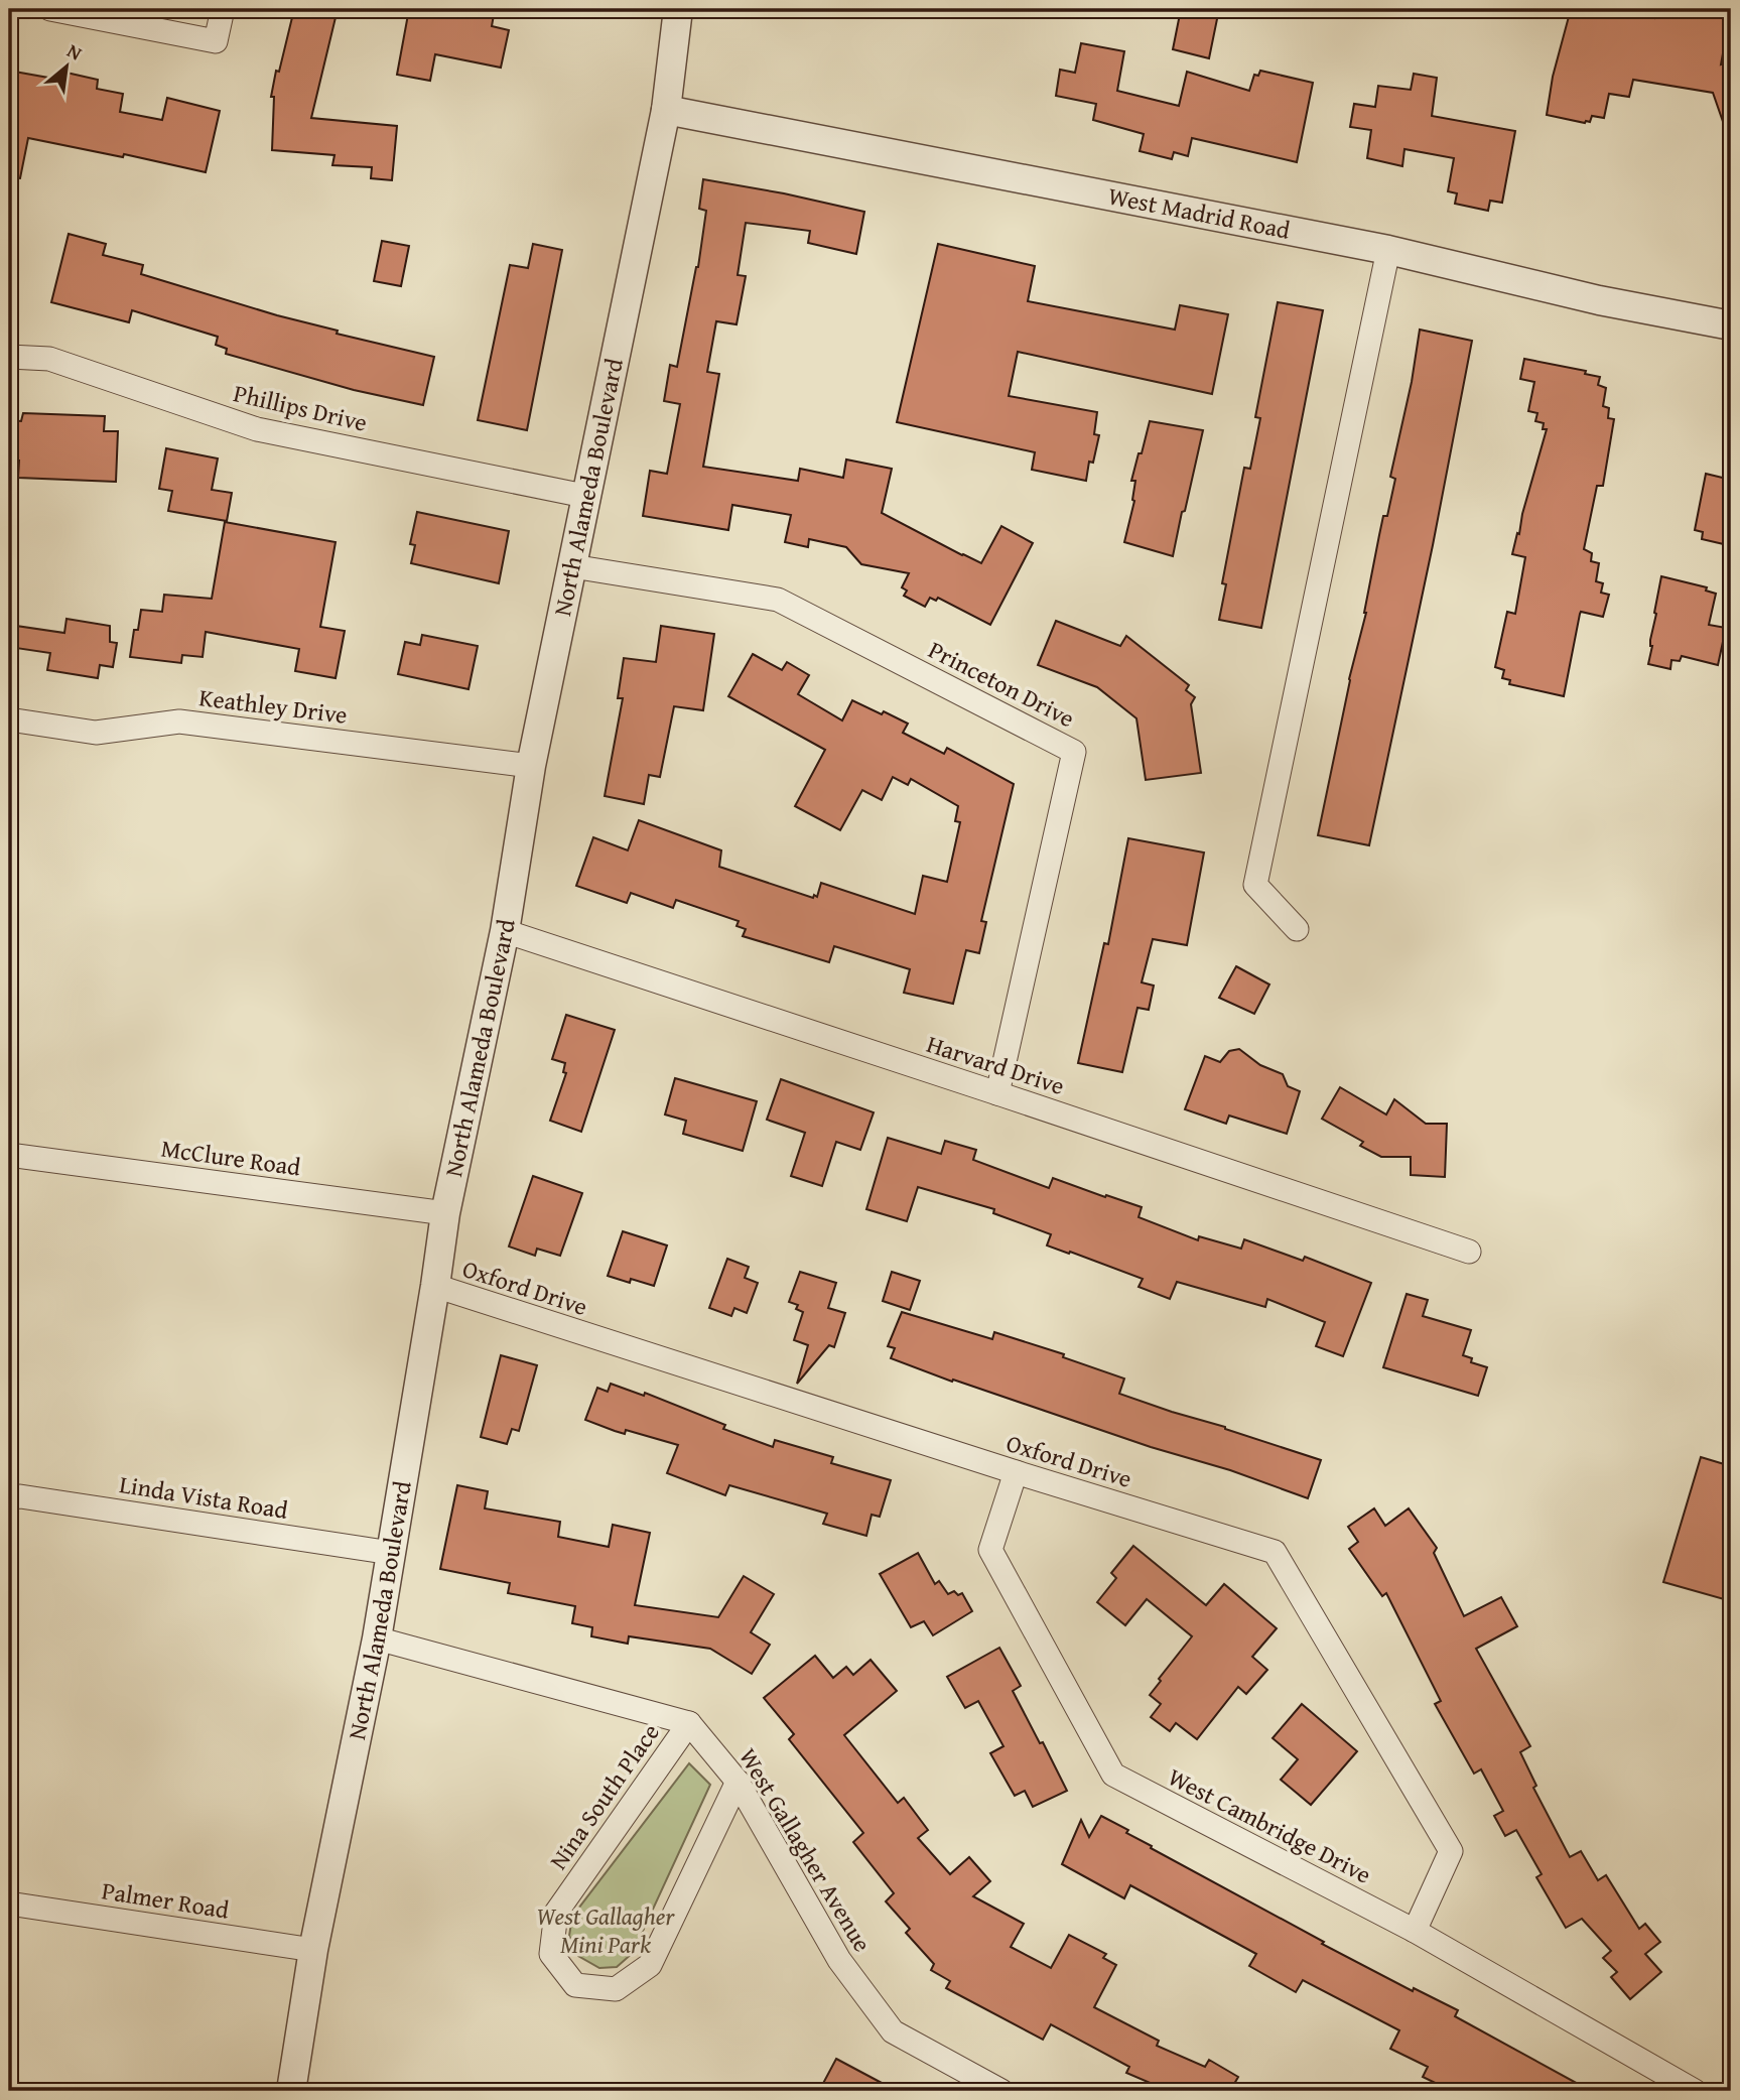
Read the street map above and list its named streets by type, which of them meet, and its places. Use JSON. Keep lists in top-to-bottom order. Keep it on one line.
{"streets":{"street":["West Madrid Road","Phillips Drive","North Alameda Boulevard","Princeton Drive","Keathley Drive","Harvard Drive","McClure Road","Oxford Drive","Linda Vista Road","Nina South Place","West Cambridge Drive","West Gallagher Avenue","Palmer Road"]},"crossings":[["West Madrid Road","North Alameda Boulevard"],["Phillips Drive","North Alameda Boulevard"],["North Alameda Boulevard","Princeton Drive"],["North Alameda Boulevard","Keathley Drive"],["North Alameda Boulevard","Harvard Drive"],["North Alameda Boulevard","McClure Road"],["North Alameda Boulevard","Oxford Drive"],["North Alameda Boulevard","Linda Vista Road"],["North Alameda Boulevard","Palmer Road"],["Princeton Drive","Harvard Drive"],["Oxford Drive","West Cambridge Drive"],["Nina South Place","West Gallagher Avenue"]],"parks":["West Gallagher Mini Park"],"north":"top right"}
